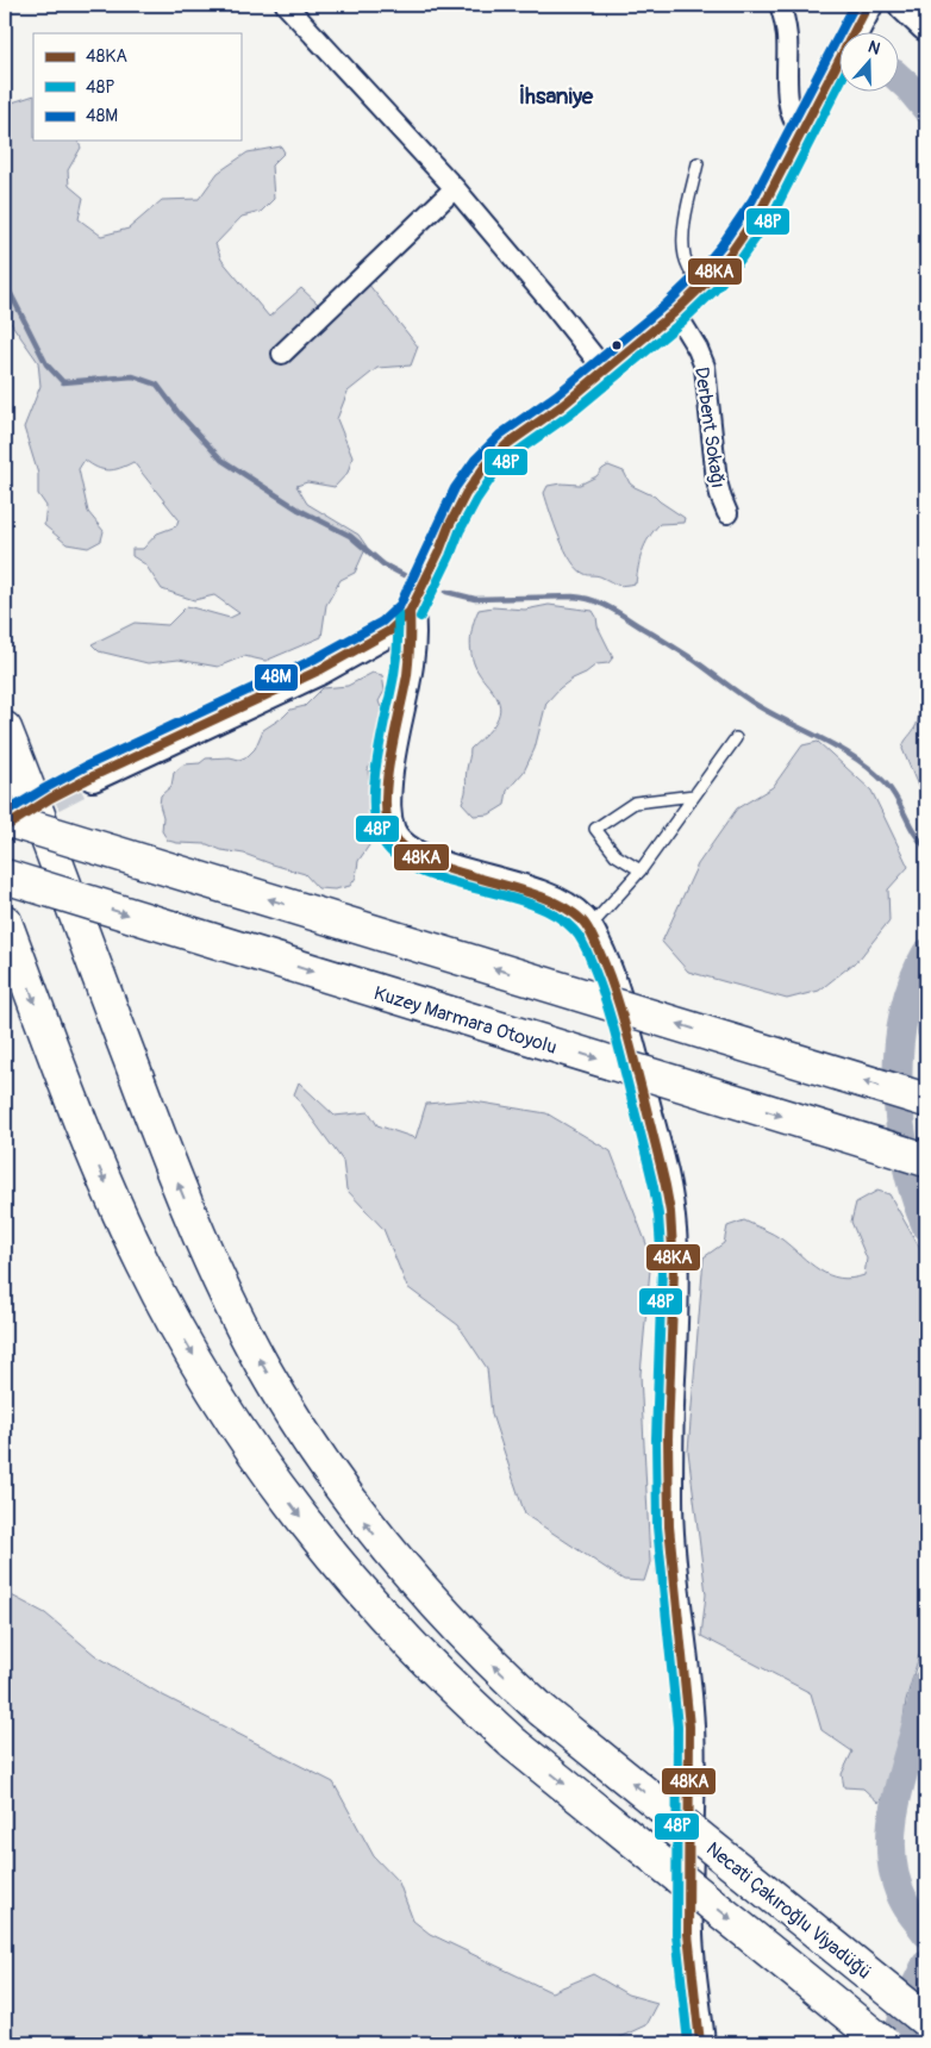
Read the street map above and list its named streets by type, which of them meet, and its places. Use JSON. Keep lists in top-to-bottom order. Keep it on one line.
{"streets":{"highway":["Kuzey Marmara Otoyolu","Necati Çakıroğlu Viyadüğü"],"street":["Derbent Sokağı"]},"districts":["İhsaniye"],"lines":["transit line 48KA","transit line 48M","transit line 48P"],"legend":["48KA","48P","48M"],"north":"top"}
